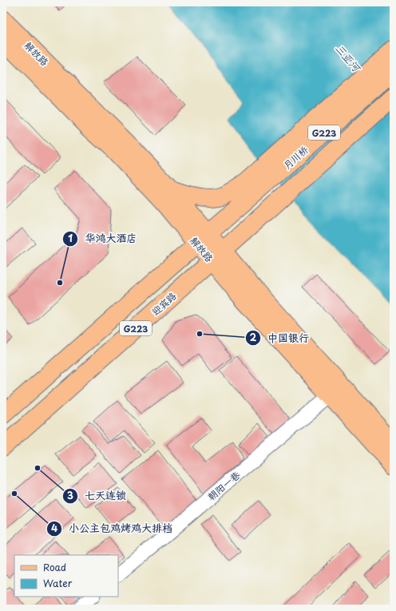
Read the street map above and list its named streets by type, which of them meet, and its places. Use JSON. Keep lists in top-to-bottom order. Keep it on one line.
{"streets":{"main road":["解放路","G223","月川桥","迎宾路"],"street":["朝阳一巷"]},"crossings":[["解放路","G223"],["解放路","迎宾路"],["解放路","朝阳一巷"],["G223","月川桥"]],"water":["三亚河"],"places":["华鸿大酒店","中国银行","七天连锁","小公主包鸡烤鸡大排档"],"legend":["Road","Water"]}
